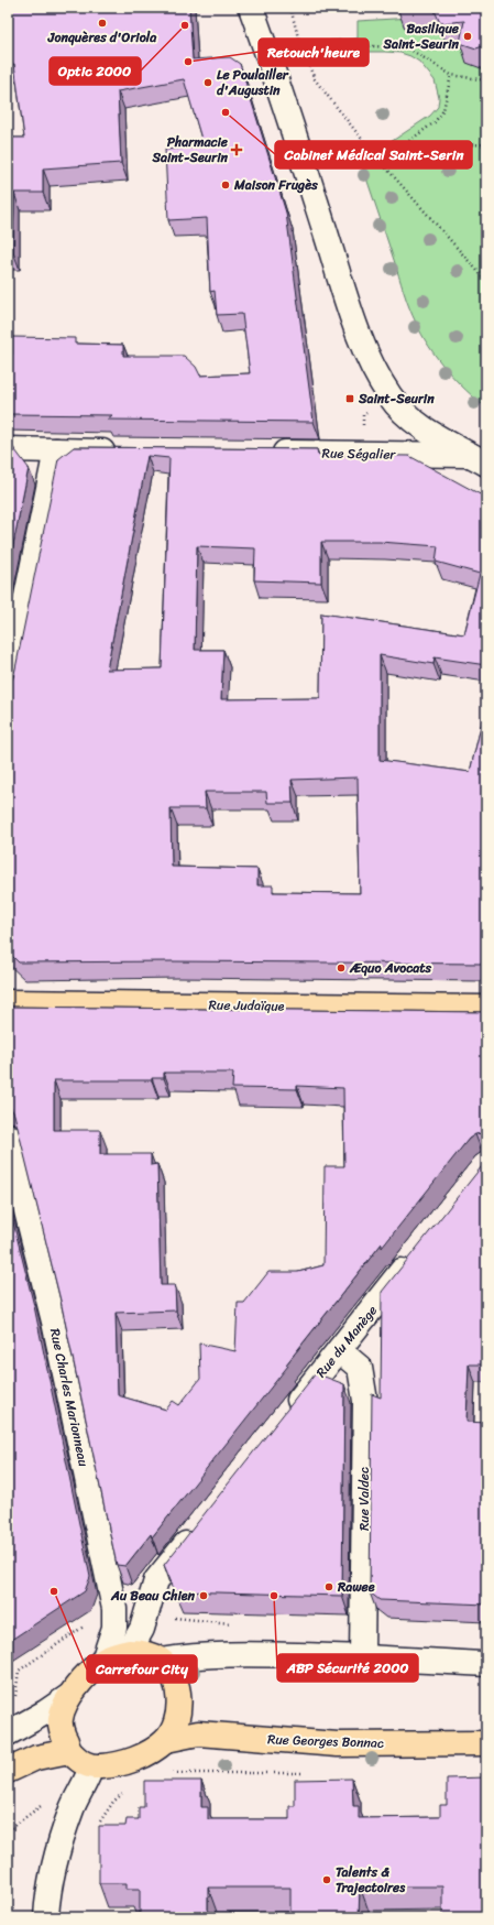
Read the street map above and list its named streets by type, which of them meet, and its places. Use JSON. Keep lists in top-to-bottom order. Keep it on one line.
{"streets":{"main road":["Rue Judaïque","Rue Georges Bonnac"],"street":["Rue Ségalier","Rue du Manège","Rue Charles Marionneau","Rue Valdec"]},"crossings":[["Rue du Manège","Rue Valdec"],["Rue Charles Marionneau","Rue Georges Bonnac"]],"places":{"other":["Jonquères d'Oriola","Optic 2000","Basilique Saint-Seurin","Retouch'heure","Le Poulailler d'Augustin","Cabinet Médical Saint-Serin","Maison Frugès","Æquo Avocats","Rawee","Carrefour City","Au Beau Chien","ABP Sécurité 2000","Talents & Trajectoires"],"health":["Pharmacie Saint-Seurin"],"transit":["Saint-Seurin"]}}
